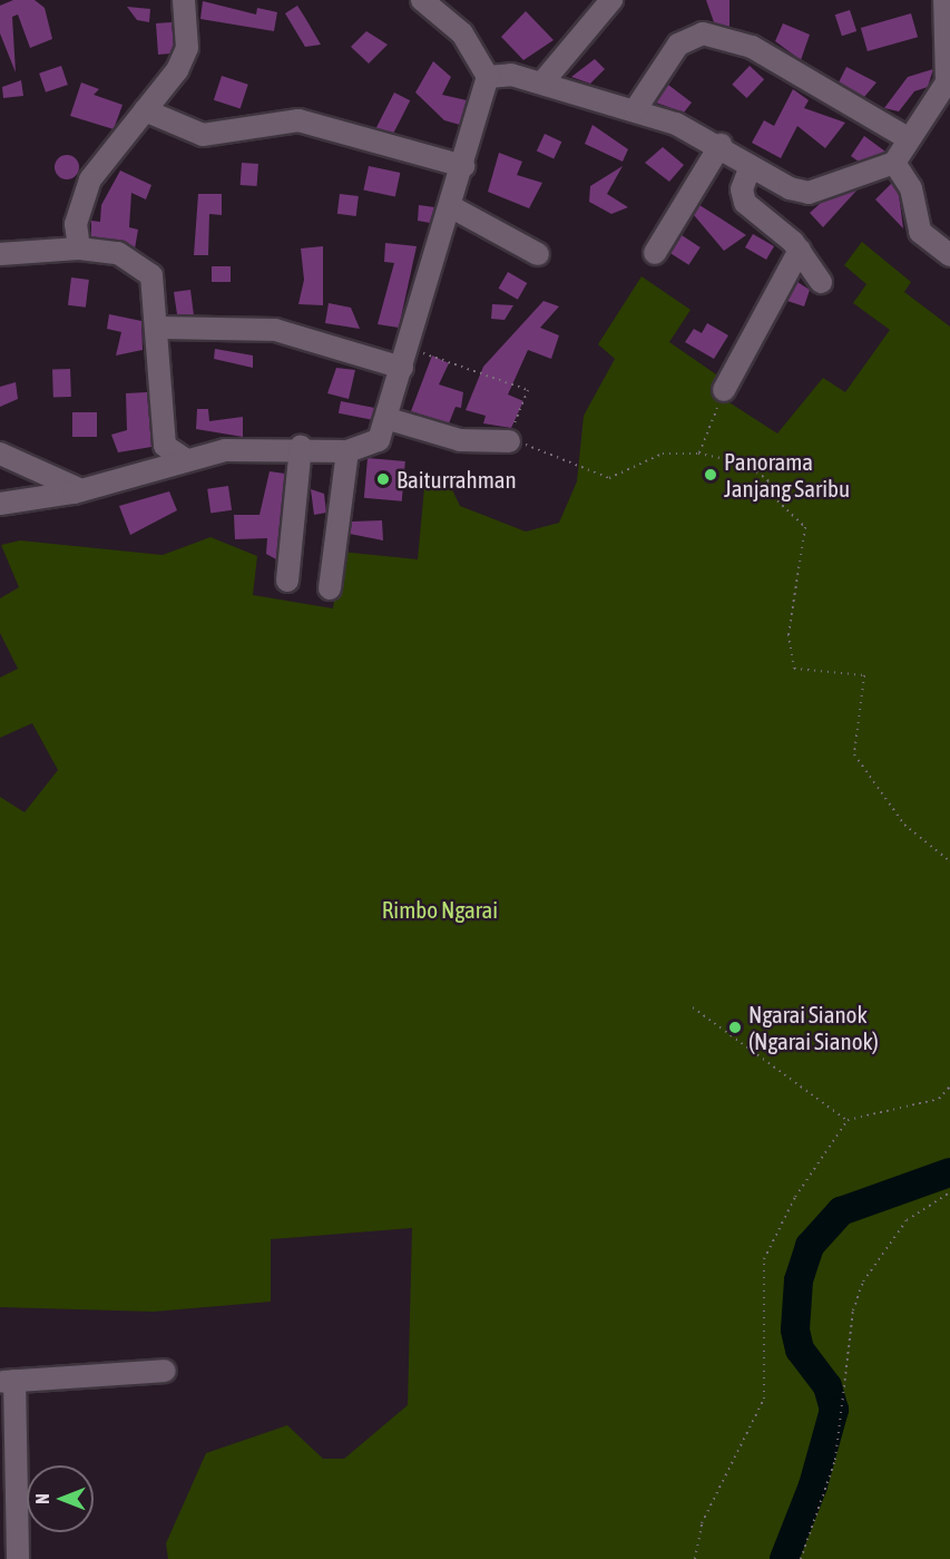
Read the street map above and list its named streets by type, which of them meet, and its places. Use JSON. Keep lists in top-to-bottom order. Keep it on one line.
{"parks":["Rimbo Ngarai"],"places":["Panorama Janjang Saribu","Baiturrahman","Ngarai Sianok (Ngarai Sianok)"],"north":"left"}
